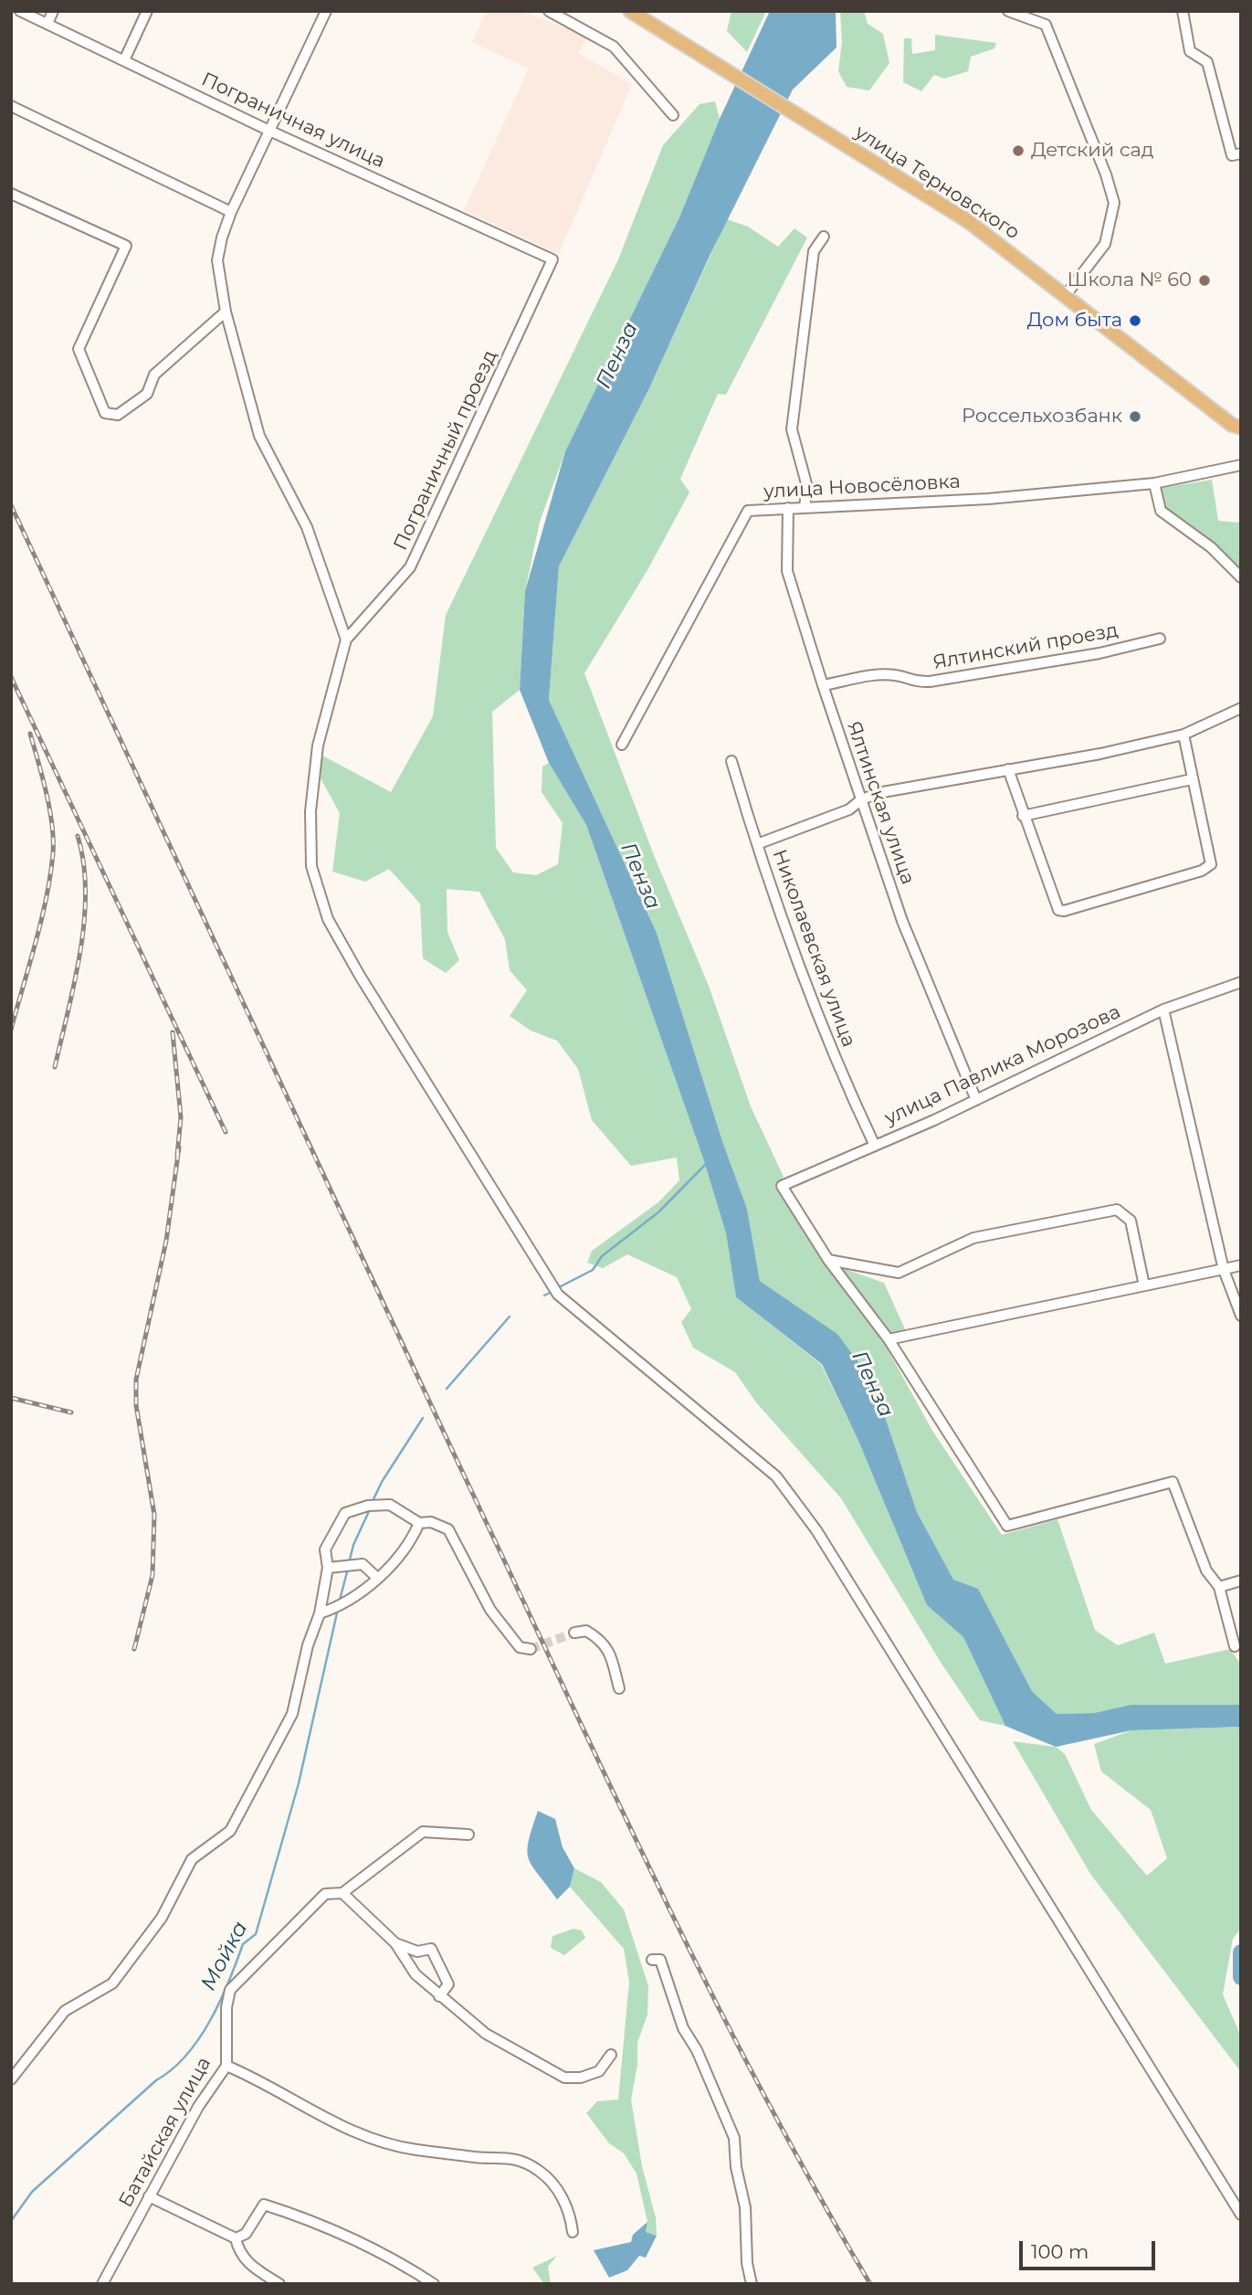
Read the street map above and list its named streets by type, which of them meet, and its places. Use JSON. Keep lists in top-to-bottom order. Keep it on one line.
{"streets":{"main road":["улица Терновского"],"street":["Пограничная улица","Пограничный проезд","улица Новосёловка","Ялтинский проезд","Ялтинская улица","Николаевская улица","улица Павлика Морозова","Батайская улица"]},"crossings":[["Пограничная улица","Пограничный проезд"],["улица Новосёловка","Ялтинская улица"],["Ялтинский проезд","Ялтинская улица"],["Ялтинская улица","улица Павлика Морозова"],["Николаевская улица","улица Павлика Морозова"]],"water":["Пенза","Мойка"],"places":["Детский сад","Школа № 60","Дом быта","Россельхозбанк"],"scale_bar":"100 m"}
